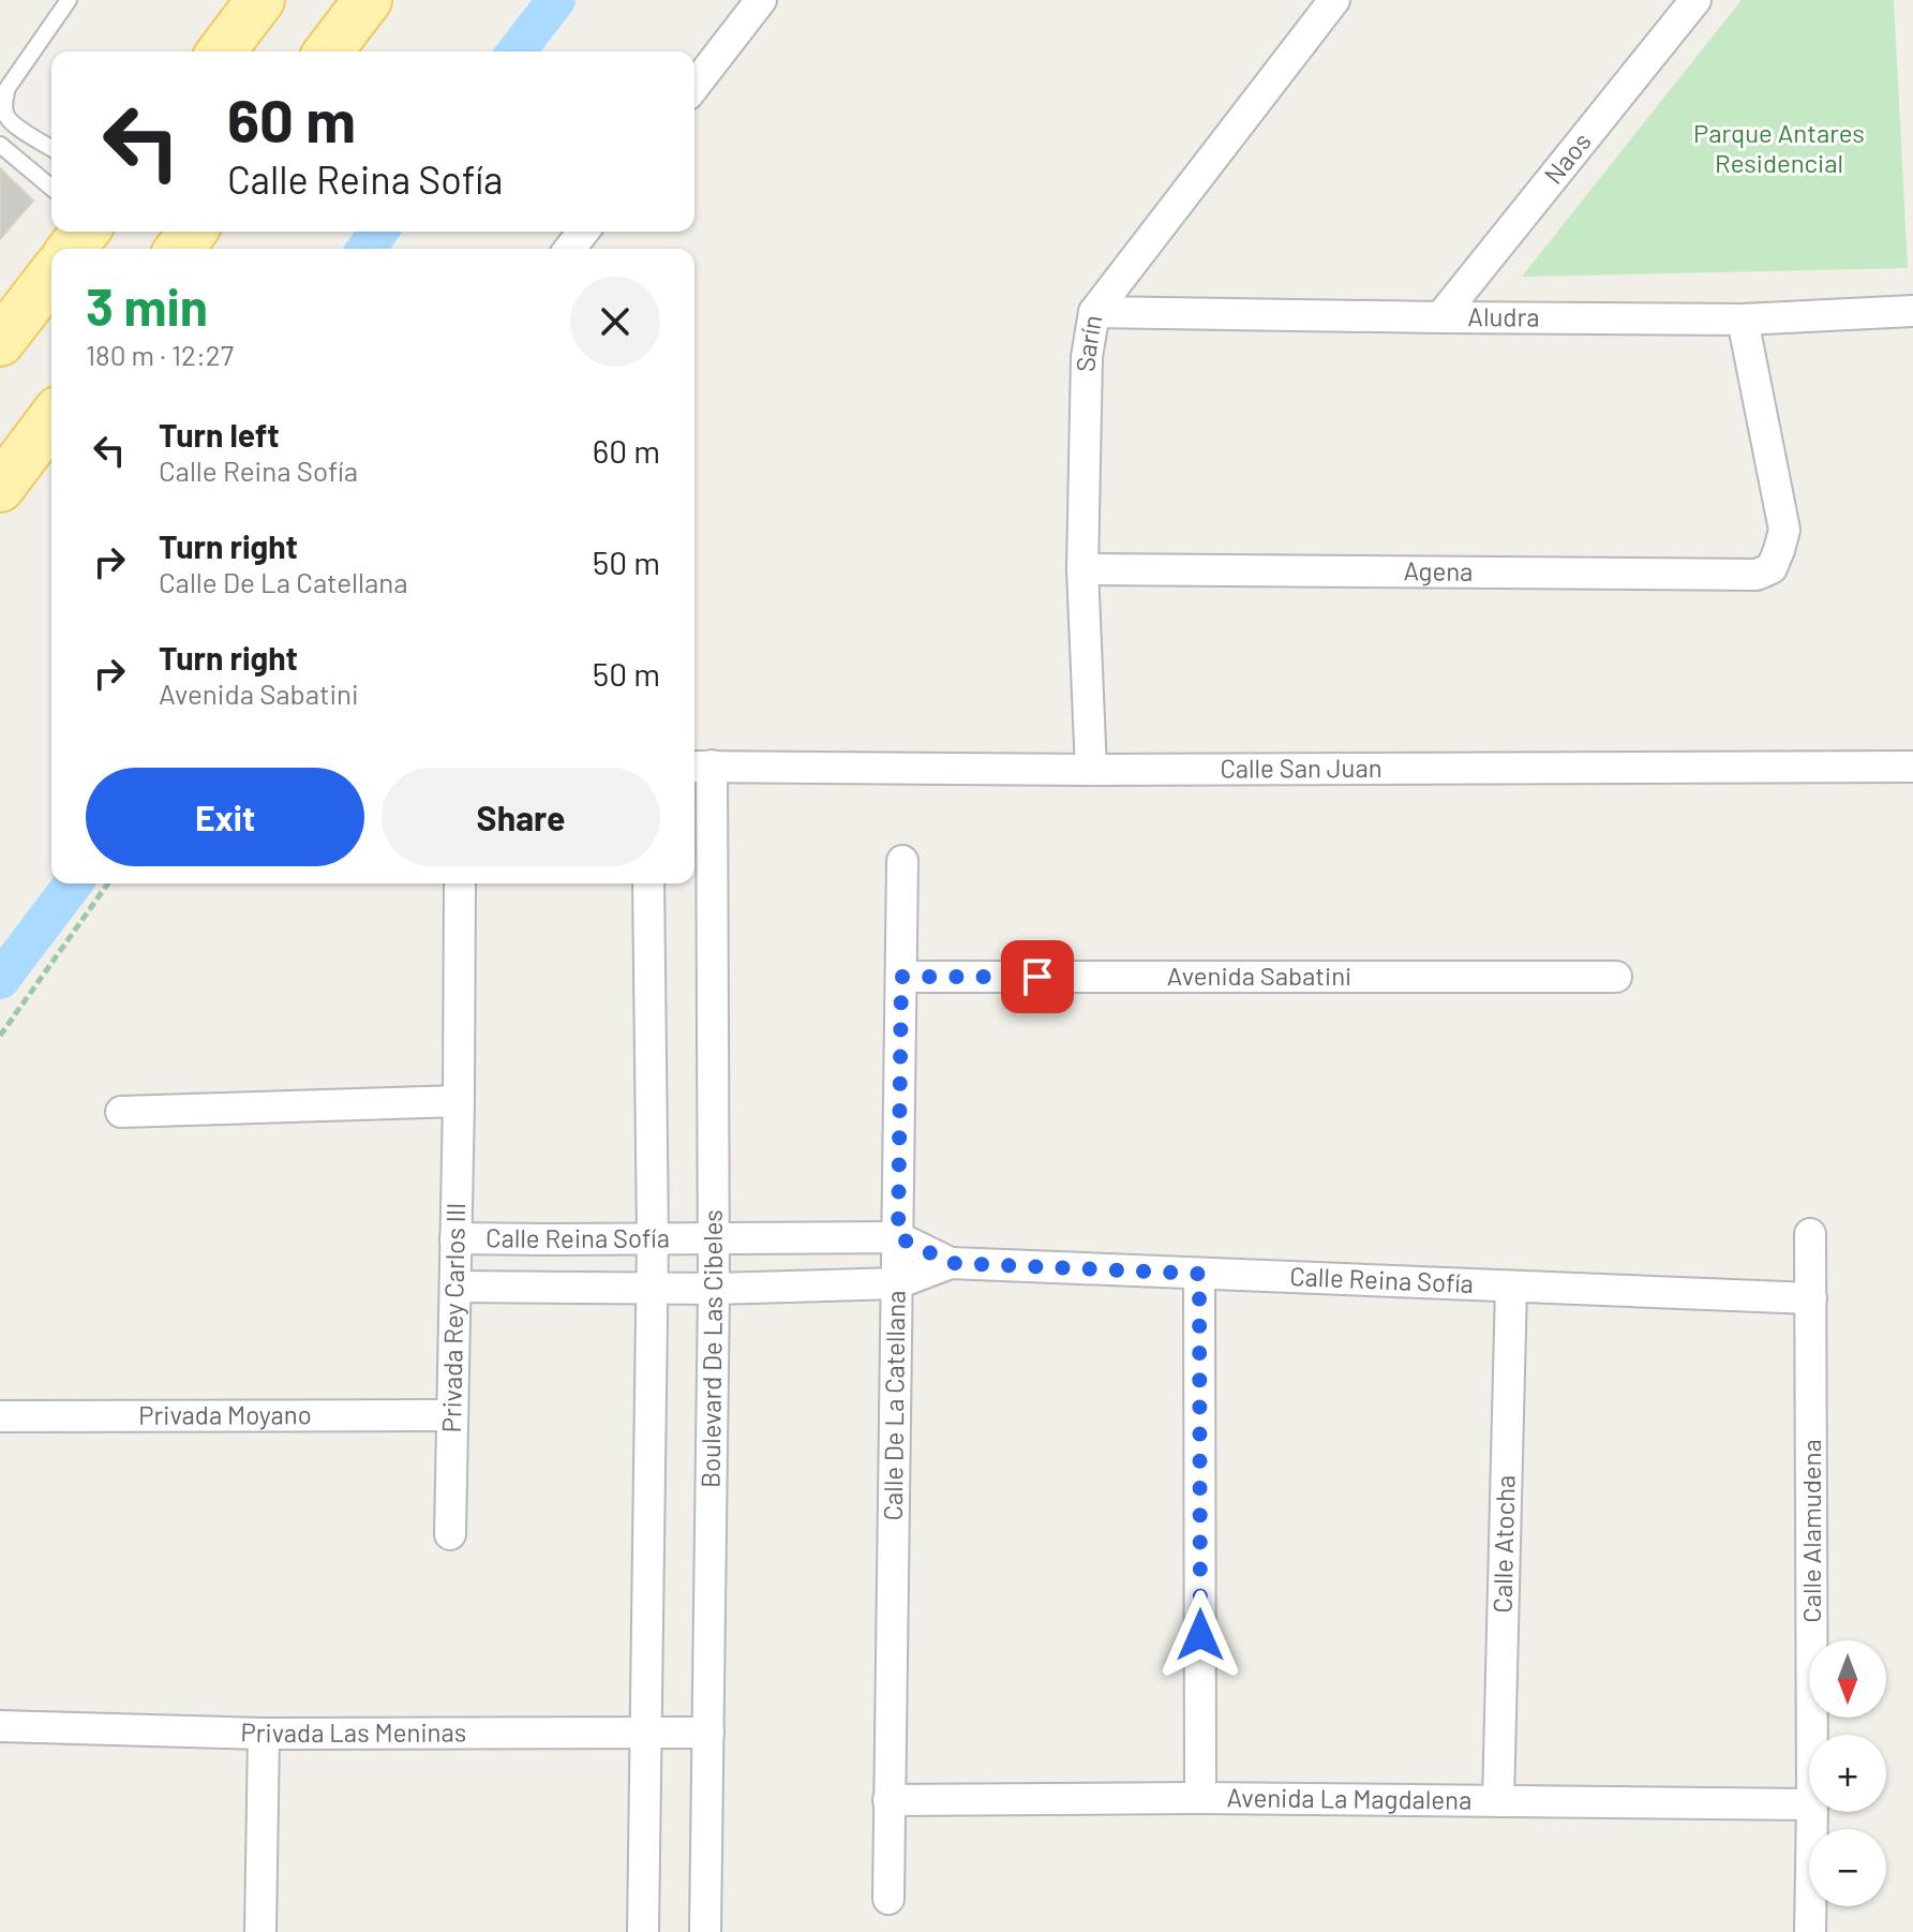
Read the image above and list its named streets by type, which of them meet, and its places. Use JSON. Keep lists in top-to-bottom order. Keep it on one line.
{"streets":{"street":["Naos","Aludra","Sarín","Agena","Calle San Juan","Avenida Sabatini","Calle Reina Sofía","Privada Rey Carlos III","Boulevard De Las Cibeles","Calle De La Catellana","Privada Moyano","Calle Alamudena","Calle Atocha","Privada Las Meninas","Avenida La Magdalena"]},"crossings":[["Naos","Aludra"],["Aludra","Sarín"],["Aludra","Agena"],["Sarín","Agena"],["Sarín","Calle San Juan"],["Calle San Juan","Boulevard De Las Cibeles"],["Avenida Sabatini","Calle De La Catellana"],["Calle Reina Sofía","Privada Rey Carlos III"],["Calle Reina Sofía","Boulevard De Las Cibeles"],["Calle Reina Sofía","Calle De La Catellana"],["Calle Reina Sofía","Calle Alamudena"],["Calle Reina Sofía","Calle Atocha"],["Privada Rey Carlos III","Privada Moyano"],["Boulevard De Las Cibeles","Privada Las Meninas"],["Calle De La Catellana","Avenida La Magdalena"],["Calle Atocha","Avenida La Magdalena"]],"parks":["Parque Antares Residencial"],"north":"bottom","page":{"turn":["60 m","Calle Reina Sofía"],"heading":["3 min","180 m · 12:27"],"list":[{"name":"Turn left","note":"Calle Reina Sofía","value":"60 m"},{"name":"Turn right","note":"Calle De La Catellana","value":"50 m"},{"name":"Turn right","note":"Avenida Sabatini","value":"50 m"}],"buttons":["Exit","Share"],"map_buttons":["+","−"]}}
